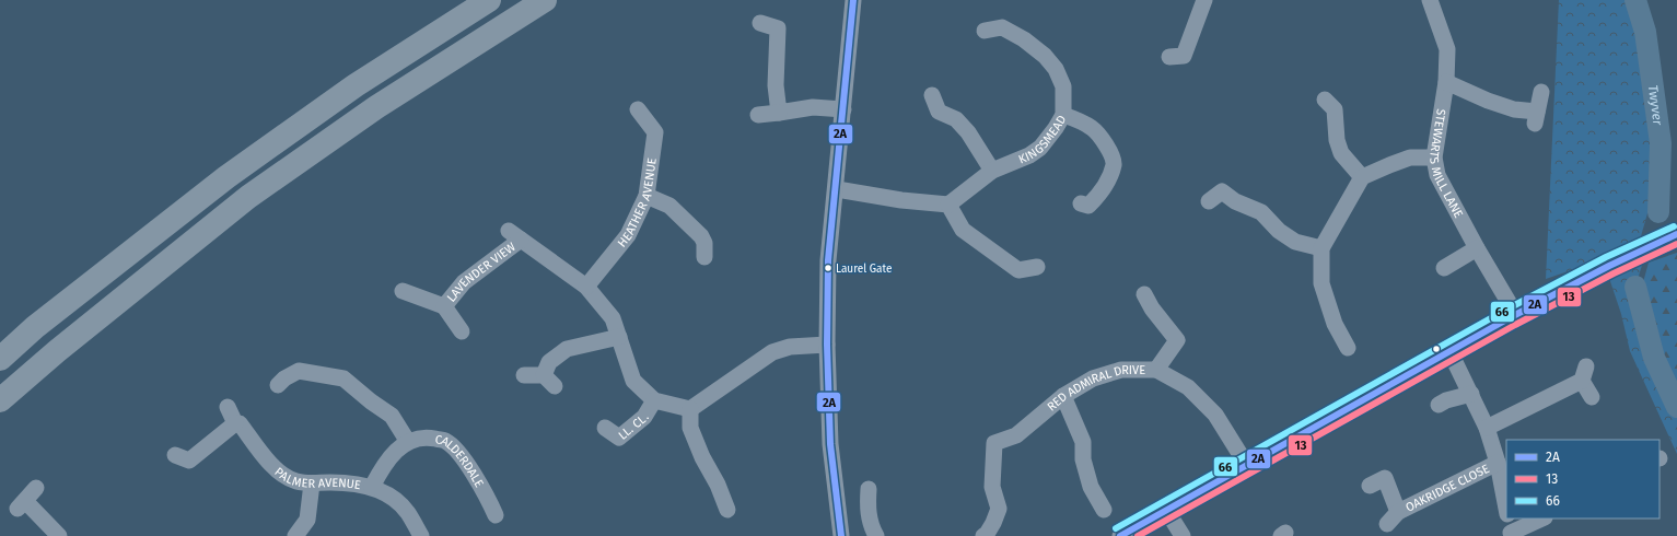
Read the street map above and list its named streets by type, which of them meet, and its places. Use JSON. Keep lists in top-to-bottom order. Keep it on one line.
{"streets":{"street":["KINGSMEAD","STEWARTS MILL LANE","HEATHER AVENUE","LAVENDER VIEW","RED ADMIRAL DRIVE","LL. CL.","CALDERDALE","PALMER AVENUE","OAKRIDGE CLOSE"]},"crossings":[["HEATHER AVENUE","LAVENDER VIEW"],["CALDERDALE","PALMER AVENUE"]],"water":["Twyver"],"places":["Laurel Gate"],"lines":["transit line 2A","transit line 66","transit line 13"],"legend":["2A","13","66"]}
